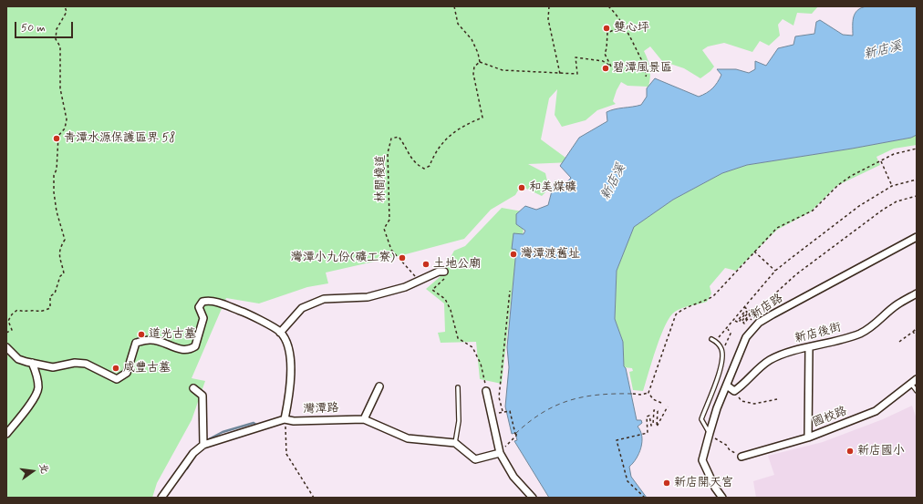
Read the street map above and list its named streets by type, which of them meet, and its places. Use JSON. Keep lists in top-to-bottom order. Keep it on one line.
{"streets":{"street":["新店路","新店後街","灣潭路","國校路"],"path":["林間棧道"]},"water":["新店溪"],"places":["雙心坪","碧潭風景區","青潭水源保護區界 58","和美煤礦","灣潭渡舊址","灣潭小九份(礦工寮)","土地公廟","道光古墓","咸豐古墓","新店國小","新店開天宮"],"scale_bar":"50 m","north":"right"}
